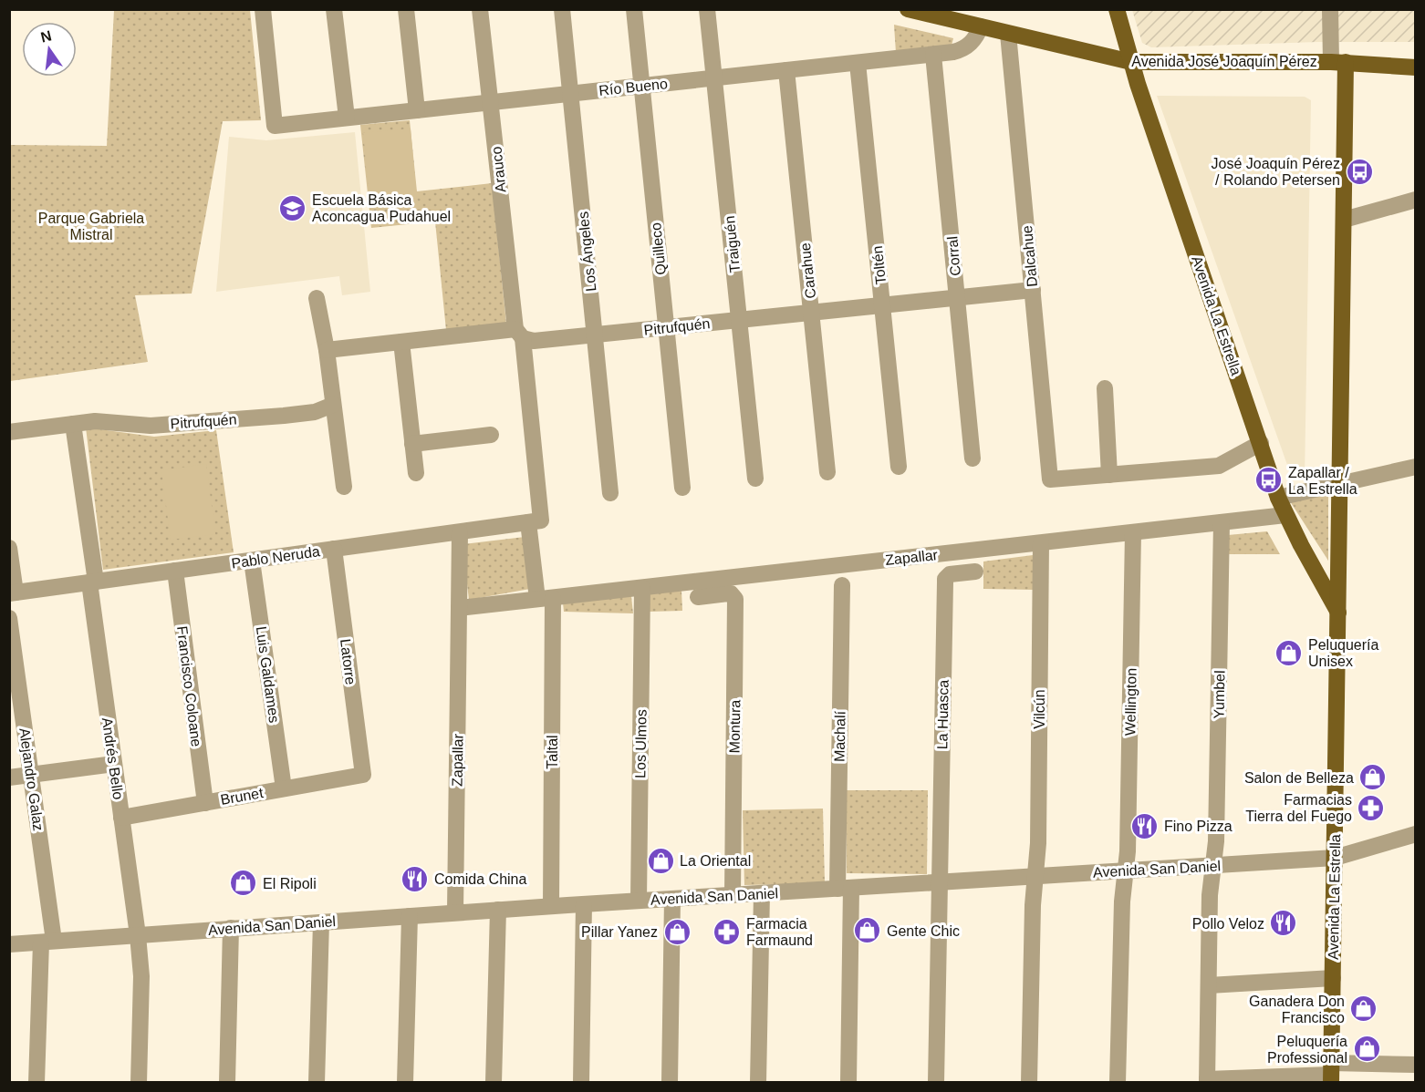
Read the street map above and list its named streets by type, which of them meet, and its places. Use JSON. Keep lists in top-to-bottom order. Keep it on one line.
{"streets":{"main road":["Avenida José Joaquín Pérez","Avenida La Estrella"],"street":["Río Bueno","Arauco","Traiguén","Quilleco","Los Ángeles","Corral","Dalcahue","Toltén","Carahue","Pitrufquén","Pablo Neruda","Zapallar","Latorre","Luis Galdames","Francisco Coloane","Yumbel","Wellington","Vilcún","La Huasca","Montura","Machalí","Los Ulmos","Taltal","Andrés Bello","Alejandro Galaz","Brunet","Avenida San Daniel"]},"crossings":[["Avenida José Joaquín Pérez","Río Bueno"],["Avenida José Joaquín Pérez","Dalcahue"],["Avenida José Joaquín Pérez","Avenida La Estrella"],["Río Bueno","Arauco"],["Río Bueno","Traiguén"],["Río Bueno","Quilleco"],["Río Bueno","Los Ángeles"],["Río Bueno","Corral"],["Río Bueno","Toltén"],["Río Bueno","Carahue"],["Arauco","Pitrufquén"],["Arauco","Pablo Neruda"],["Traiguén","Pitrufquén"],["Quilleco","Pitrufquén"],["Los Ángeles","Pitrufquén"],["Corral","Pitrufquén"],["Dalcahue","Pitrufquén"],["Toltén","Pitrufquén"],["Carahue","Pitrufquén"],["Avenida La Estrella","Zapallar"],["Avenida La Estrella","Avenida San Daniel"],["Pitrufquén","Andrés Bello"],["Pablo Neruda","Zapallar"],["Pablo Neruda","Latorre"],["Pablo Neruda","Luis Galdames"],["Pablo Neruda","Francisco Coloane"],["Pablo Neruda","Andrés Bello"],["Zapallar","Yumbel"],["Zapallar","Wellington"],["Zapallar","Vilcún"],["Zapallar","Los Ulmos"],["Zapallar","Taltal"],["Zapallar","Avenida San Daniel"],["Latorre","Brunet"],["Luis Galdames","Brunet"],["Francisco Coloane","Brunet"],["Yumbel","Avenida San Daniel"],["Wellington","Avenida San Daniel"],["Vilcún","Avenida San Daniel"],["La Huasca","Avenida San Daniel"],["Montura","Avenida San Daniel"],["Machalí","Avenida San Daniel"],["Los Ulmos","Avenida San Daniel"],["Taltal","Avenida San Daniel"],["Andrés Bello","Brunet"],["Andrés Bello","Avenida San Daniel"],["Alejandro Galaz","Avenida San Daniel"]],"parks":["Parque Gabriela Mistral"],"places":{"bus stop":["José Joaquín Pérez / Rolando Petersen","Zapallar / La Estrella"],"school or university":["Escuela Básica Aconcagua Pudahuel"],"shop":["Peluquería Unisex","Salon de Belleza","La Oriental","El Ripoli","Gente Chic","Pillar Yanez","Ganadera Don Francisco","Peluquería Professional"],"pharmacy":["Farmacias Tierra del Fuego","Farmacia Farmaund"],"restaurant":["Fino Pizza","Comida China","Pollo Veloz"]},"north":"top"}
